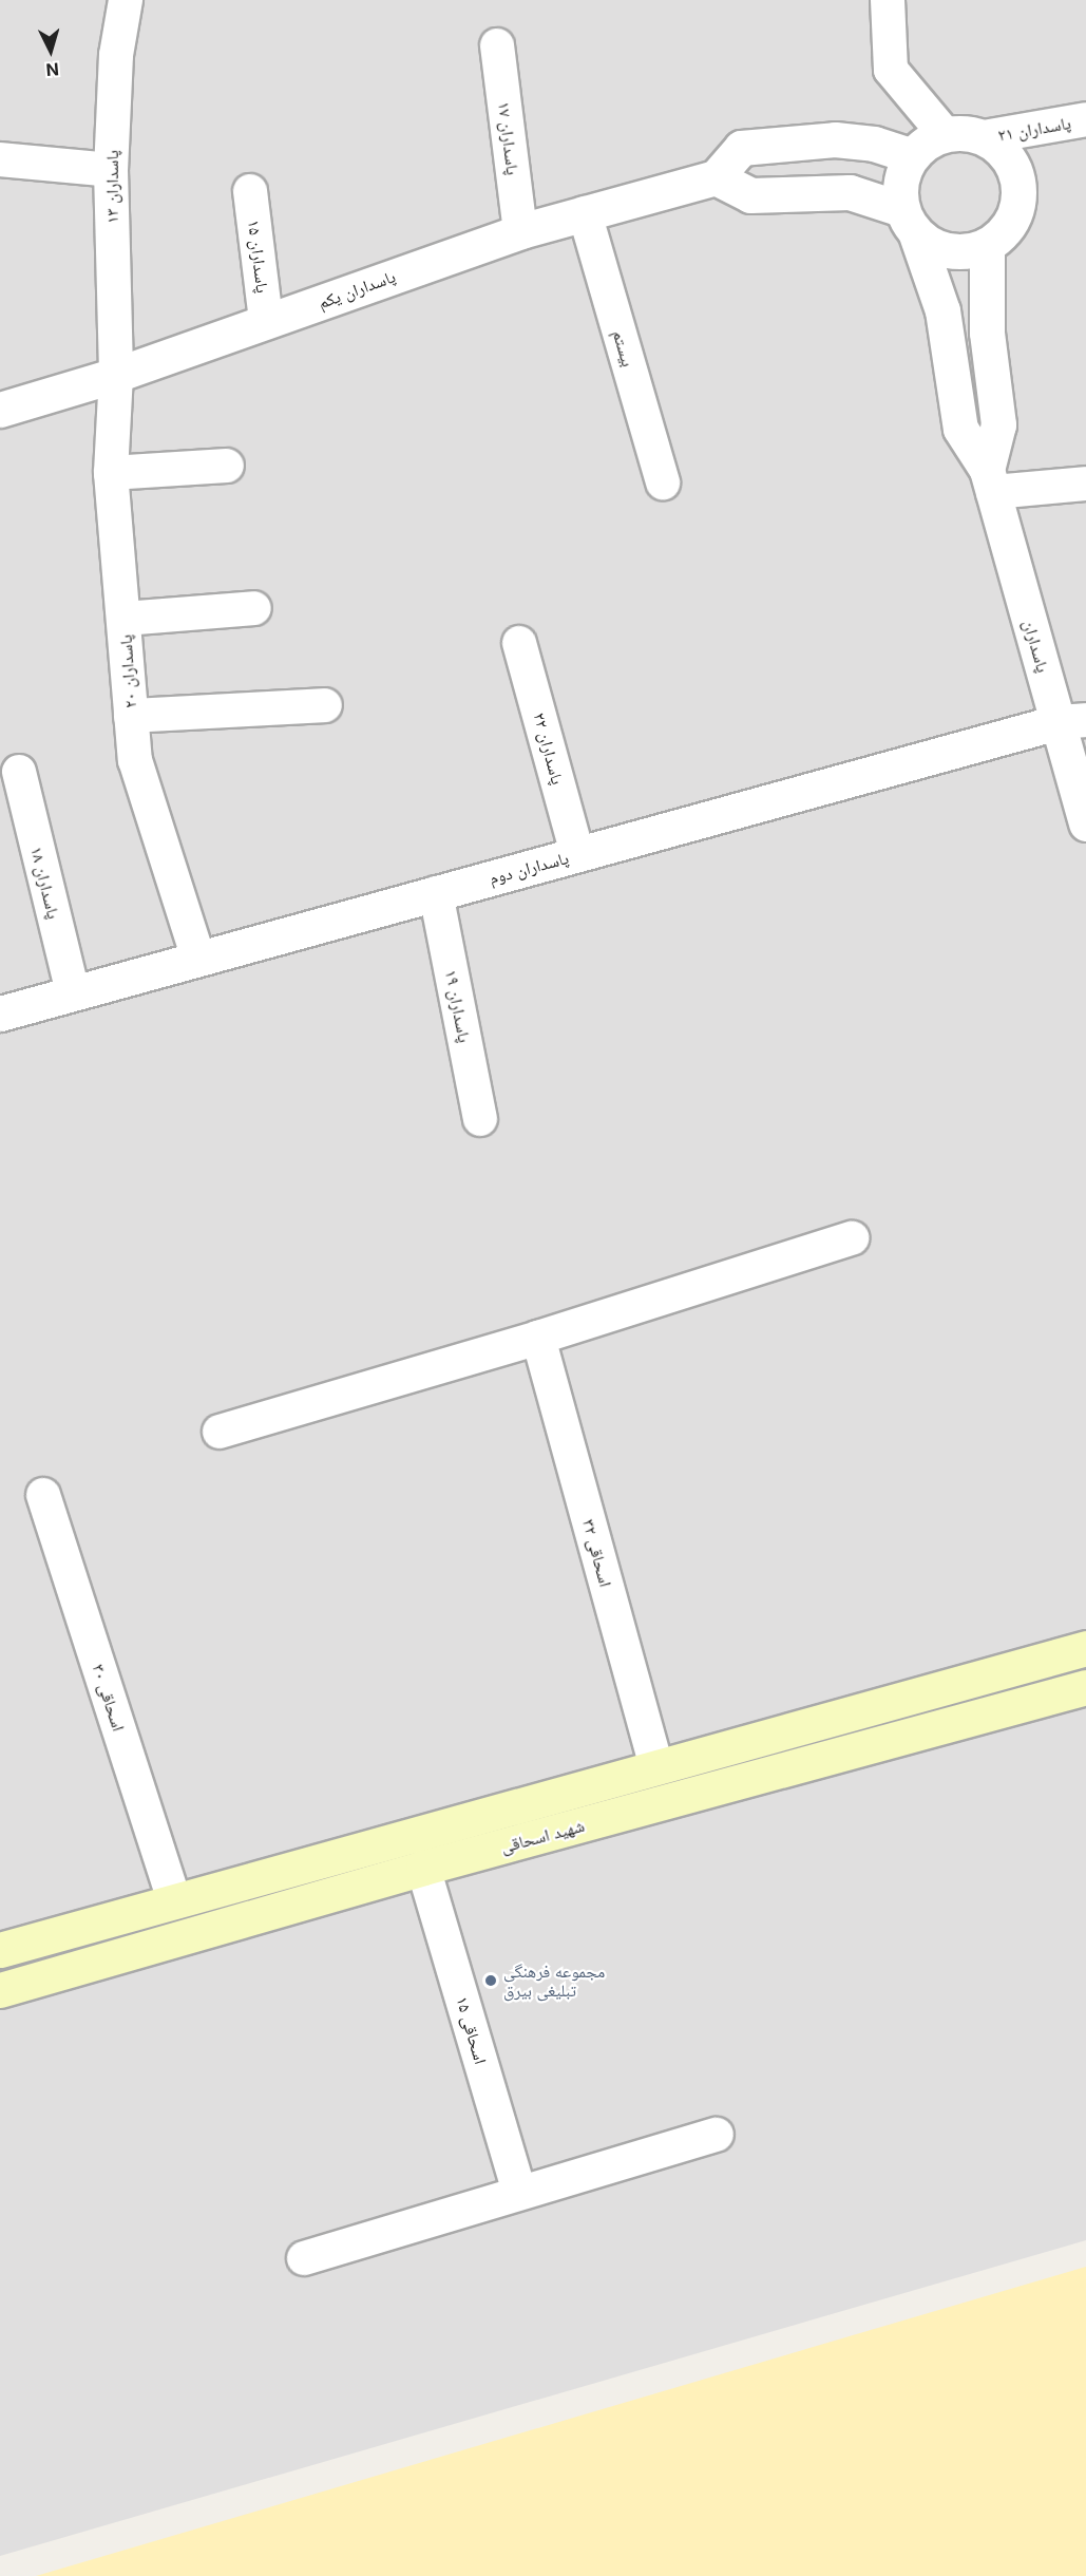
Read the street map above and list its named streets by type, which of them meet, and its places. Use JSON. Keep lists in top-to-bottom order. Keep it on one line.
{"streets":{"main road":["شهید اسحاقی"],"street":["پاسداران ۲۱","پاسداران ۱۷","پاسداران ۱۳","پاسداران ۱۵","پاسداران یکم","بیستم","پاسداران","پاسداران ۲۰","پاسداران ۲۲","پاسداران دوم","پاسداران ۱۸","پاسداران ۱۹","اسحاقی ۳۲","اسحاقی ۳۰","اسحاقی ۱۵"]},"crossings":[["پاسداران ۲۱","پاسداران"],["پاسداران ۱۷","پاسداران یکم"],["پاسداران ۱۳","پاسداران یکم"],["پاسداران ۱۳","پاسداران ۲۰"],["پاسداران ۱۵","پاسداران یکم"],["پاسداران یکم","بیستم"],["پاسداران یکم","پاسداران ۲۰"],["پاسداران","پاسداران دوم"],["پاسداران ۲۰","پاسداران دوم"],["پاسداران ۲۲","پاسداران دوم"],["پاسداران دوم","پاسداران ۱۸"],["پاسداران دوم","پاسداران ۱۹"],["اسحاقی ۳۲","شهید اسحاقی"],["اسحاقی ۳۰","شهید اسحاقی"],["شهید اسحاقی","اسحاقی ۱۵"]],"places":["مجموعه فرهنگی تبلیغی بیرق"],"north":"bottom"}
